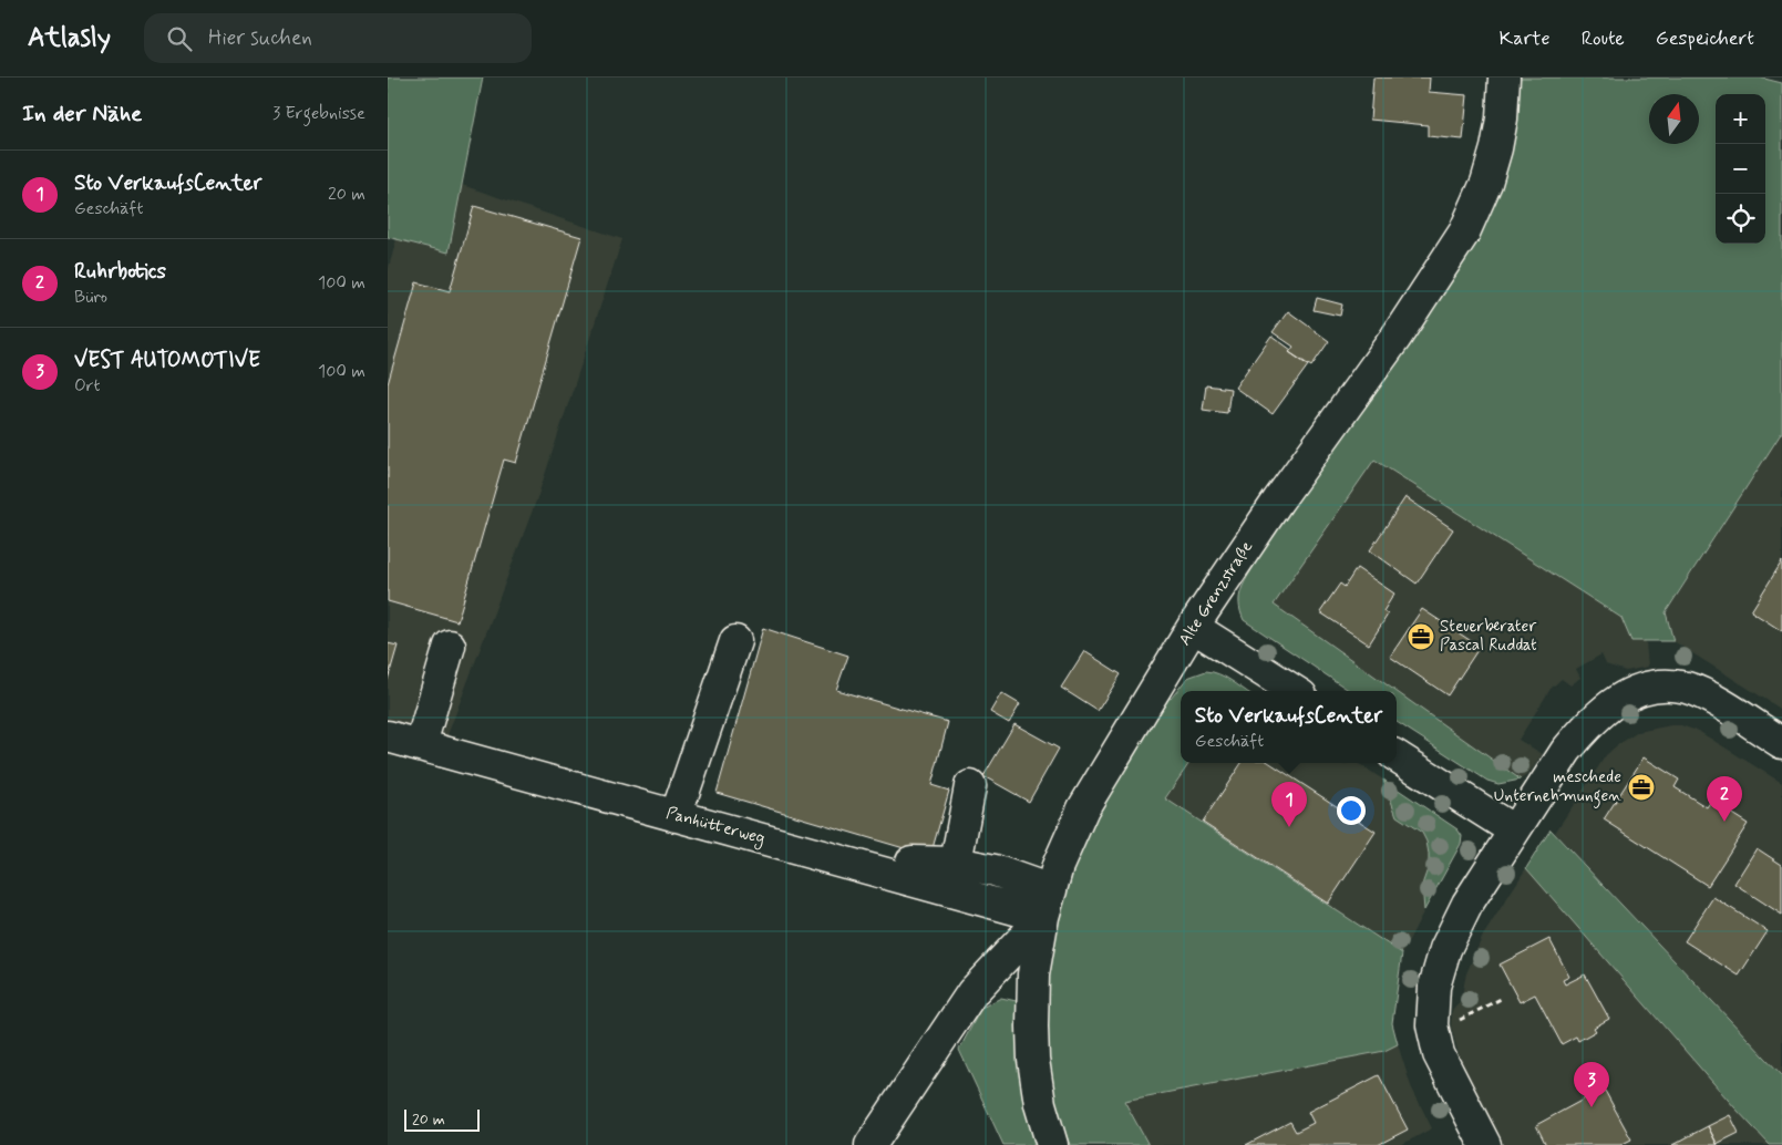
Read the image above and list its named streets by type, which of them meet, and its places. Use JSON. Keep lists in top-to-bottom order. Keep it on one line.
{"streets":{"street":["Alte Grenzstraße","Panhütterweg"]},"crossings":[["Alte Grenzstraße","Panhütterweg"]],"places":{"office":["Steuerberater Pascal Ruddat","meschede Unternehmungen"]},"scale_bar":"20 m","north":"top","page":{"header":"Atlasly","search":"Hier suchen","nav":["Karte","Route","Gespeichert"],"heading":["In der Nähe","3 Ergebnisse"],"map_buttons":["+","−"],"list":[{"mark":"1","name":"Sto VerkaufsCenter","note":"Geschäft","value":"20 m"},{"mark":"2","name":"Ruhrbotics","note":"Büro","value":"100 m"},{"mark":"3","name":"VEST AUTOMOTIVE","note":"Ort","value":"100 m"}],"popup":["Sto VerkaufsCenter","Geschäft"],"pins":["2","1","3"],"scale":"20 m"}}
